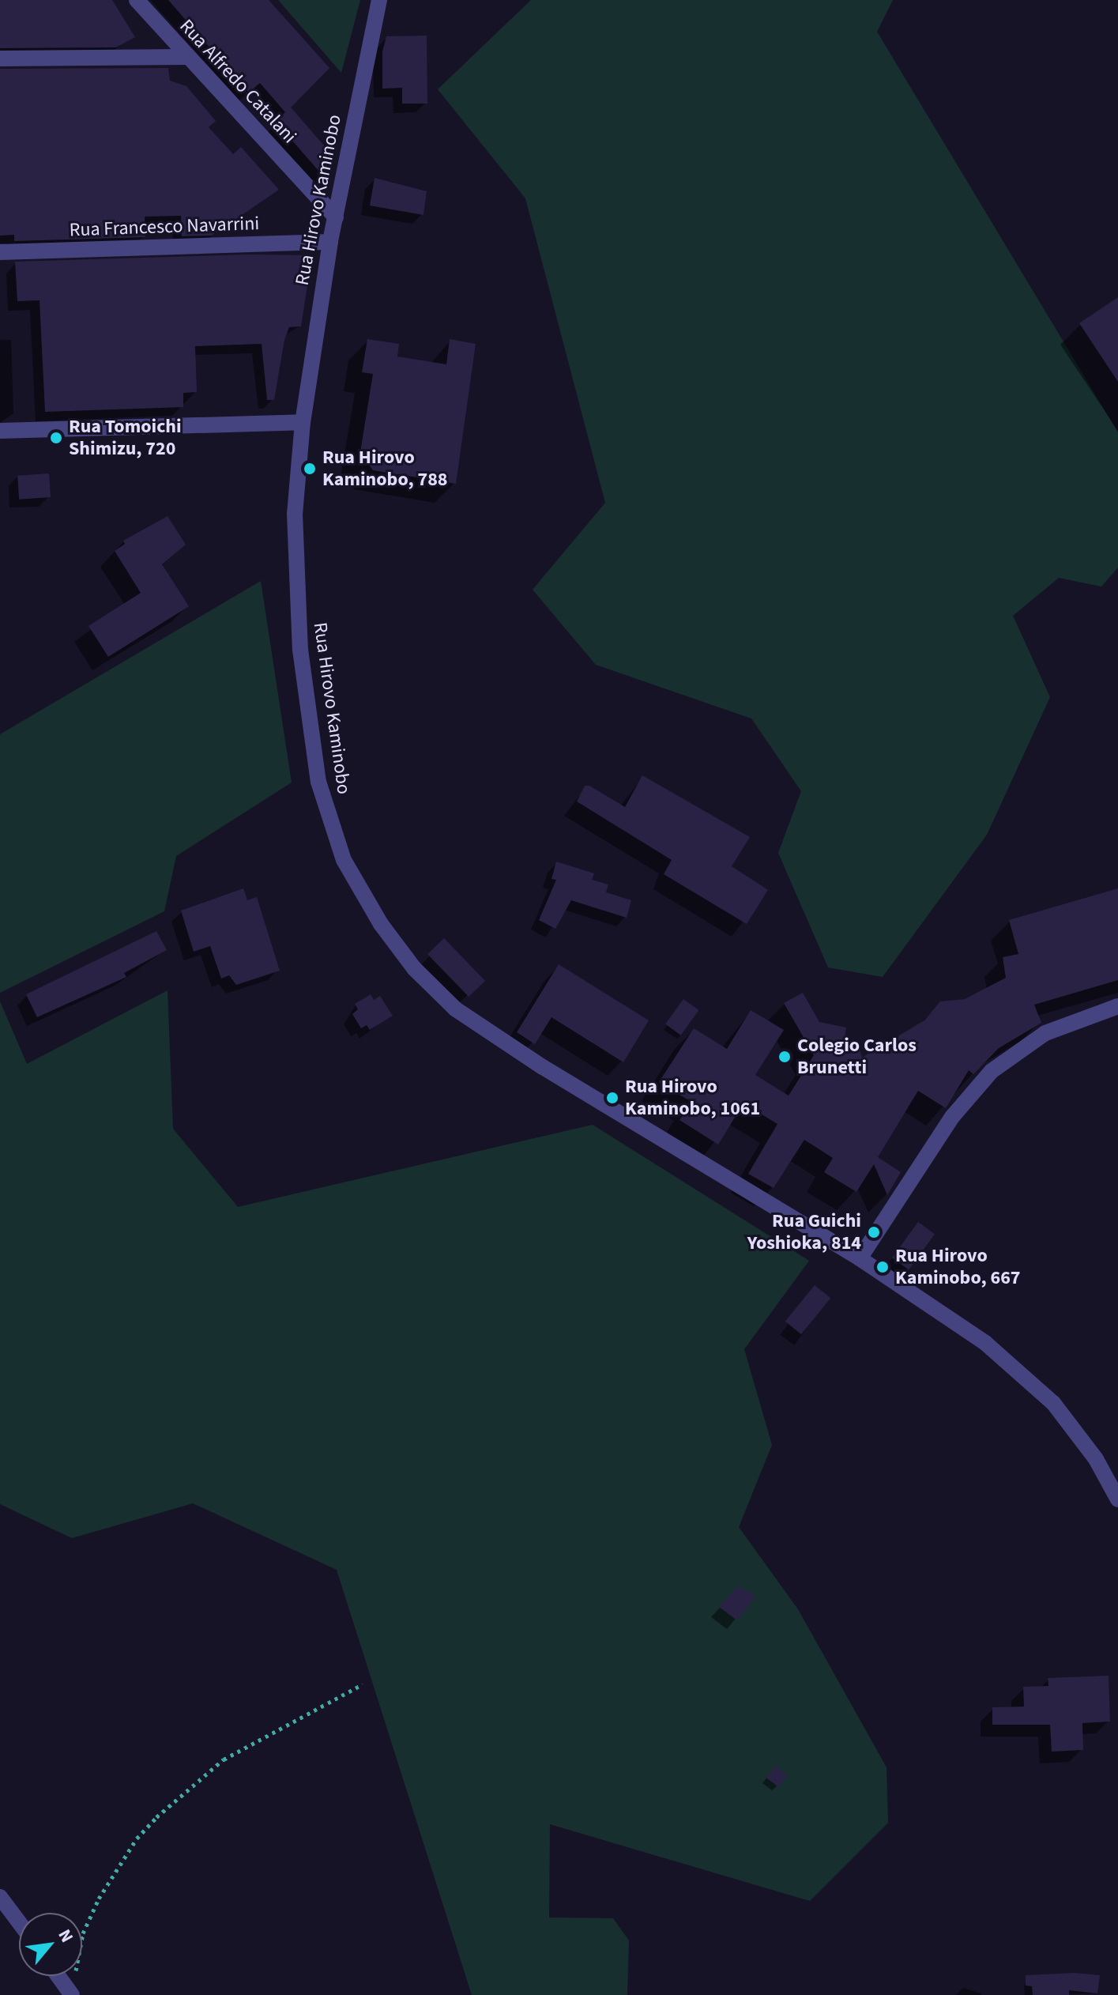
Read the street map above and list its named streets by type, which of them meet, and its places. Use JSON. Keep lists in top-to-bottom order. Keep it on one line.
{"streets":{"street":["Rua Alfredo Catalani","Rua Hirovo Kaminobo","Rua Francesco Navarrini"]},"crossings":[["Rua Alfredo Catalani","Rua Hirovo Kaminobo"],["Rua Hirovo Kaminobo","Rua Francesco Navarrini"]],"places":["Rua Tomoichi Shimizu, 720","Rua Hirovo Kaminobo, 788","Colegio Carlos Brunetti","Rua Hirovo Kaminobo, 1061","Rua Guichi Yoshioka, 814","Rua Hirovo Kaminobo, 667"],"north":"top right"}
